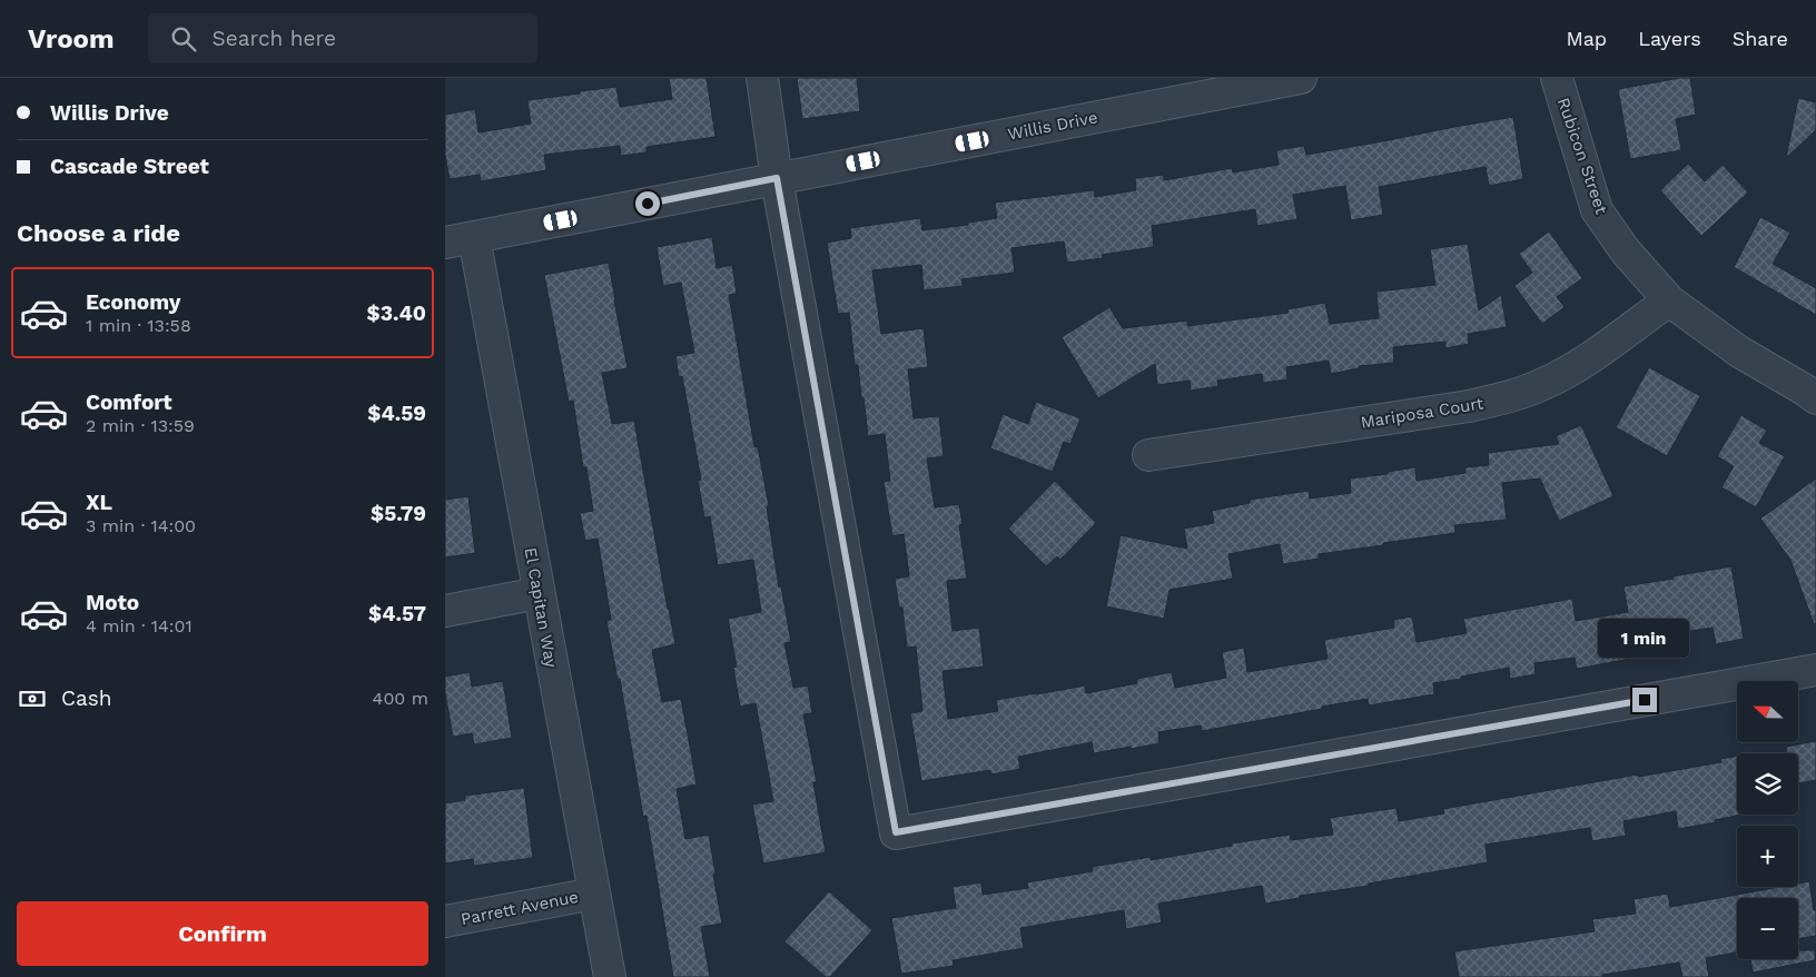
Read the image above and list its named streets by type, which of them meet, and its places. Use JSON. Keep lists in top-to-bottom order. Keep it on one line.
{"streets":{"street":["Willis Drive","Rubicon Street","Mariposa Court","El Capitan Way","Parrett Avenue"]},"crossings":[["Willis Drive","El Capitan Way"],["Rubicon Street","Mariposa Court"],["El Capitan Way","Parrett Avenue"]],"north":"left","page":{"header":"Vroom","search":"Search here","nav":["Map","Layers","Share"],"banner":["Willis Drive","Cascade Street"],"heading":"Choose a ride","list":[{"name":"Economy","note":"1 min · 13:58","value":"$3.40"},{"name":"Comfort","note":"2 min · 13:59","value":"$4.59"},{"name":"XL","note":"3 min · 14:00","value":"$5.79"},{"name":"Moto","note":"4 min · 14:01","value":"$4.57"}],"bubble":"1 min","pay":["Cash","400 m"],"map_buttons":["+","−"],"buttons":"Confirm"}}
